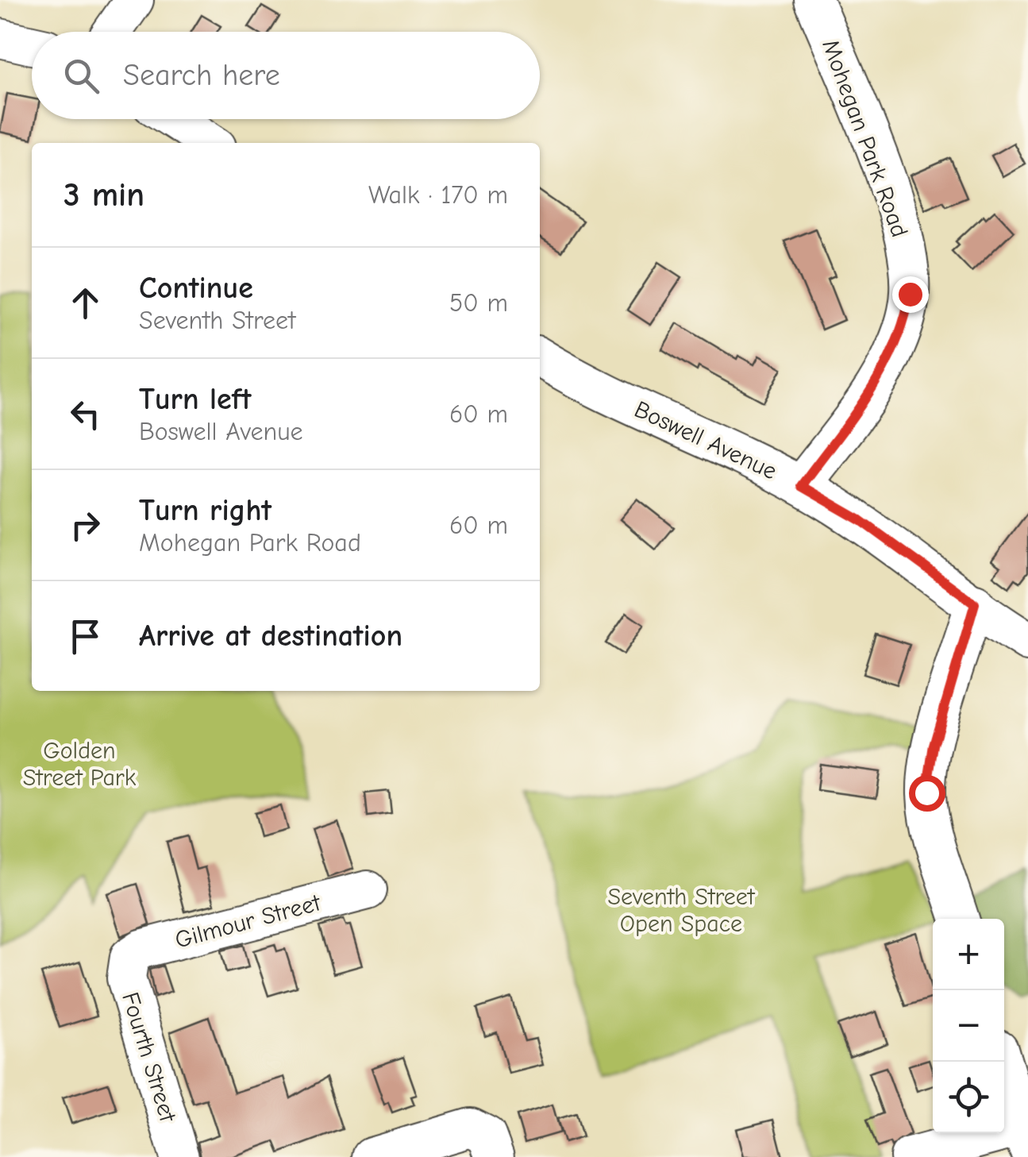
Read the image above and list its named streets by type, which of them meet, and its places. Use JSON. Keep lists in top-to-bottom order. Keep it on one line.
{"streets":{"street":["Mohegan Park Road","Boswell Avenue","Gilmour Street","Fourth Street"]},"crossings":[["Mohegan Park Road","Boswell Avenue"],["Gilmour Street","Fourth Street"]],"parks":["Golden Street Park","Seventh Street Open Space"],"page":{"search":"Search here","heading":["3 min","Walk · 170 m"],"list":[["Continue","Seventh Street","50 m"],["Turn left","Boswell Avenue","60 m"],["Turn right","Mohegan Park Road","60 m"],"Arrive at destination"],"map_buttons":["+","−"]}}
